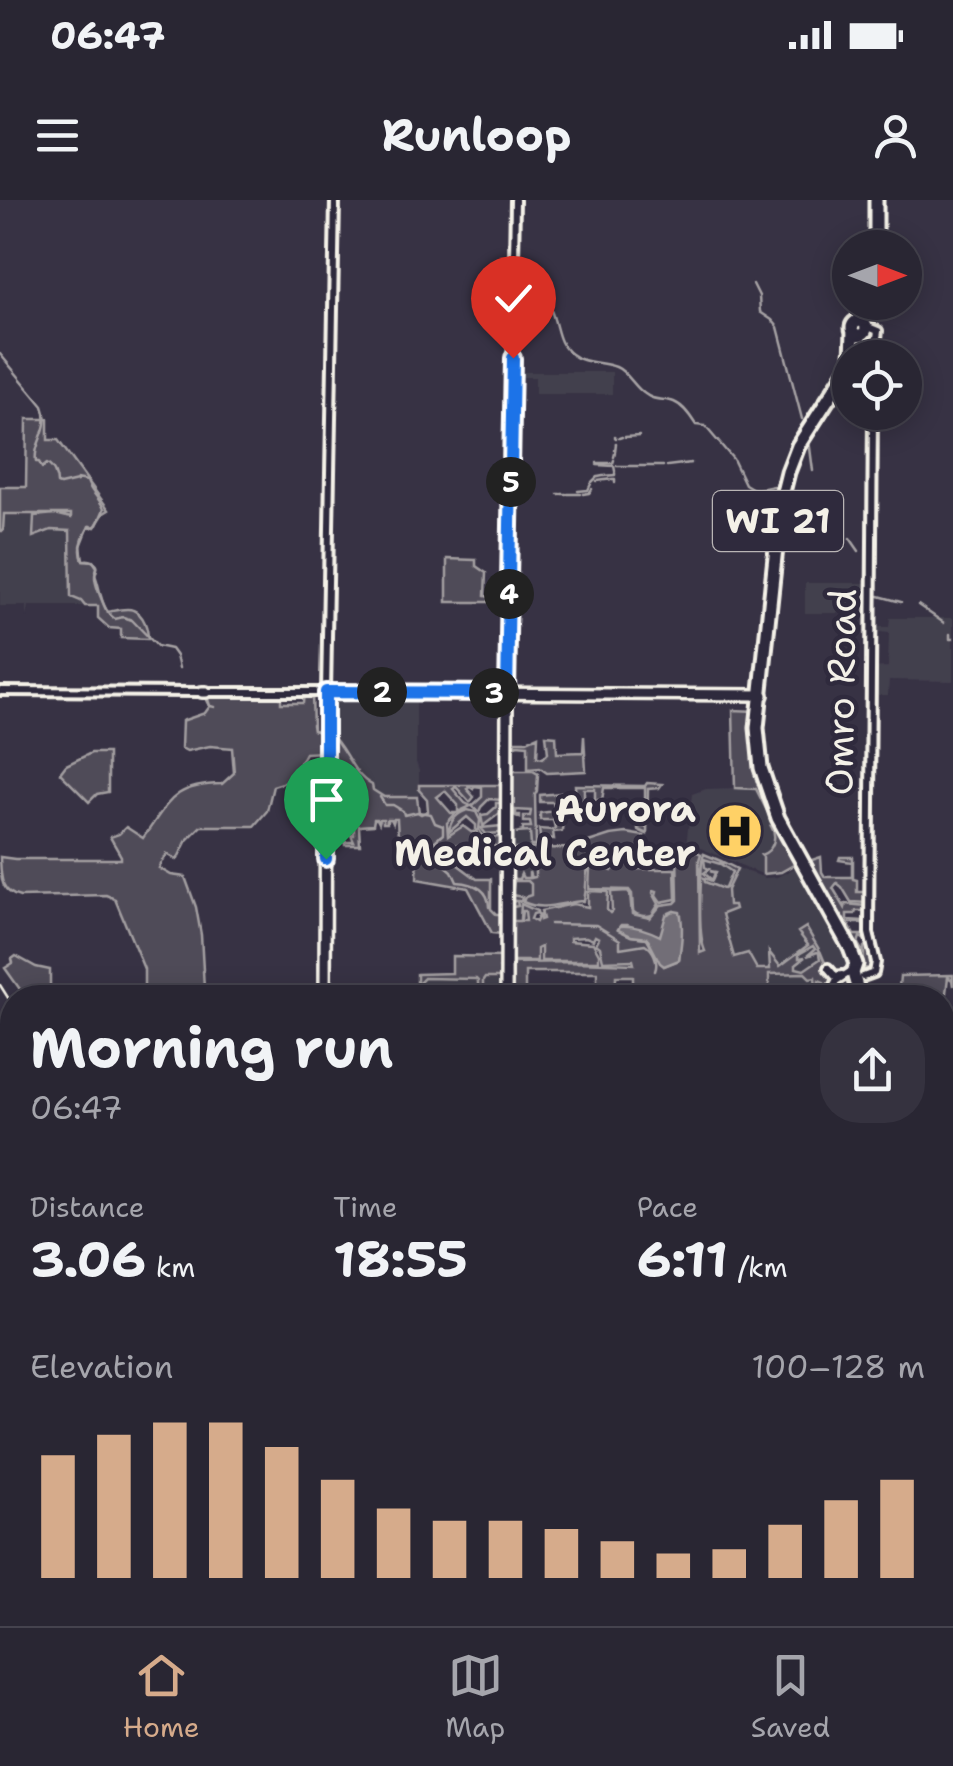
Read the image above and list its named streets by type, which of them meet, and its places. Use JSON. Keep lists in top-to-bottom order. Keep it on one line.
{"streets":{"highway":["WI 21","Omro Road"]},"crossings":[["WI 21","Omro Road"]],"places":{"hospital":["Aurora Medical Center"]},"north":"right","page":{"status":"06:47","header":"Runloop","pins":["5","4","2","3"],"heading":["Morning run","06:47"],"stats":[["Distance","3.06 km"],["Time","18:55"],["Pace","6:11 /km"]],"chart":["Elevation","100–128 m"],"tabs":["Home","Map","Saved"]}}
